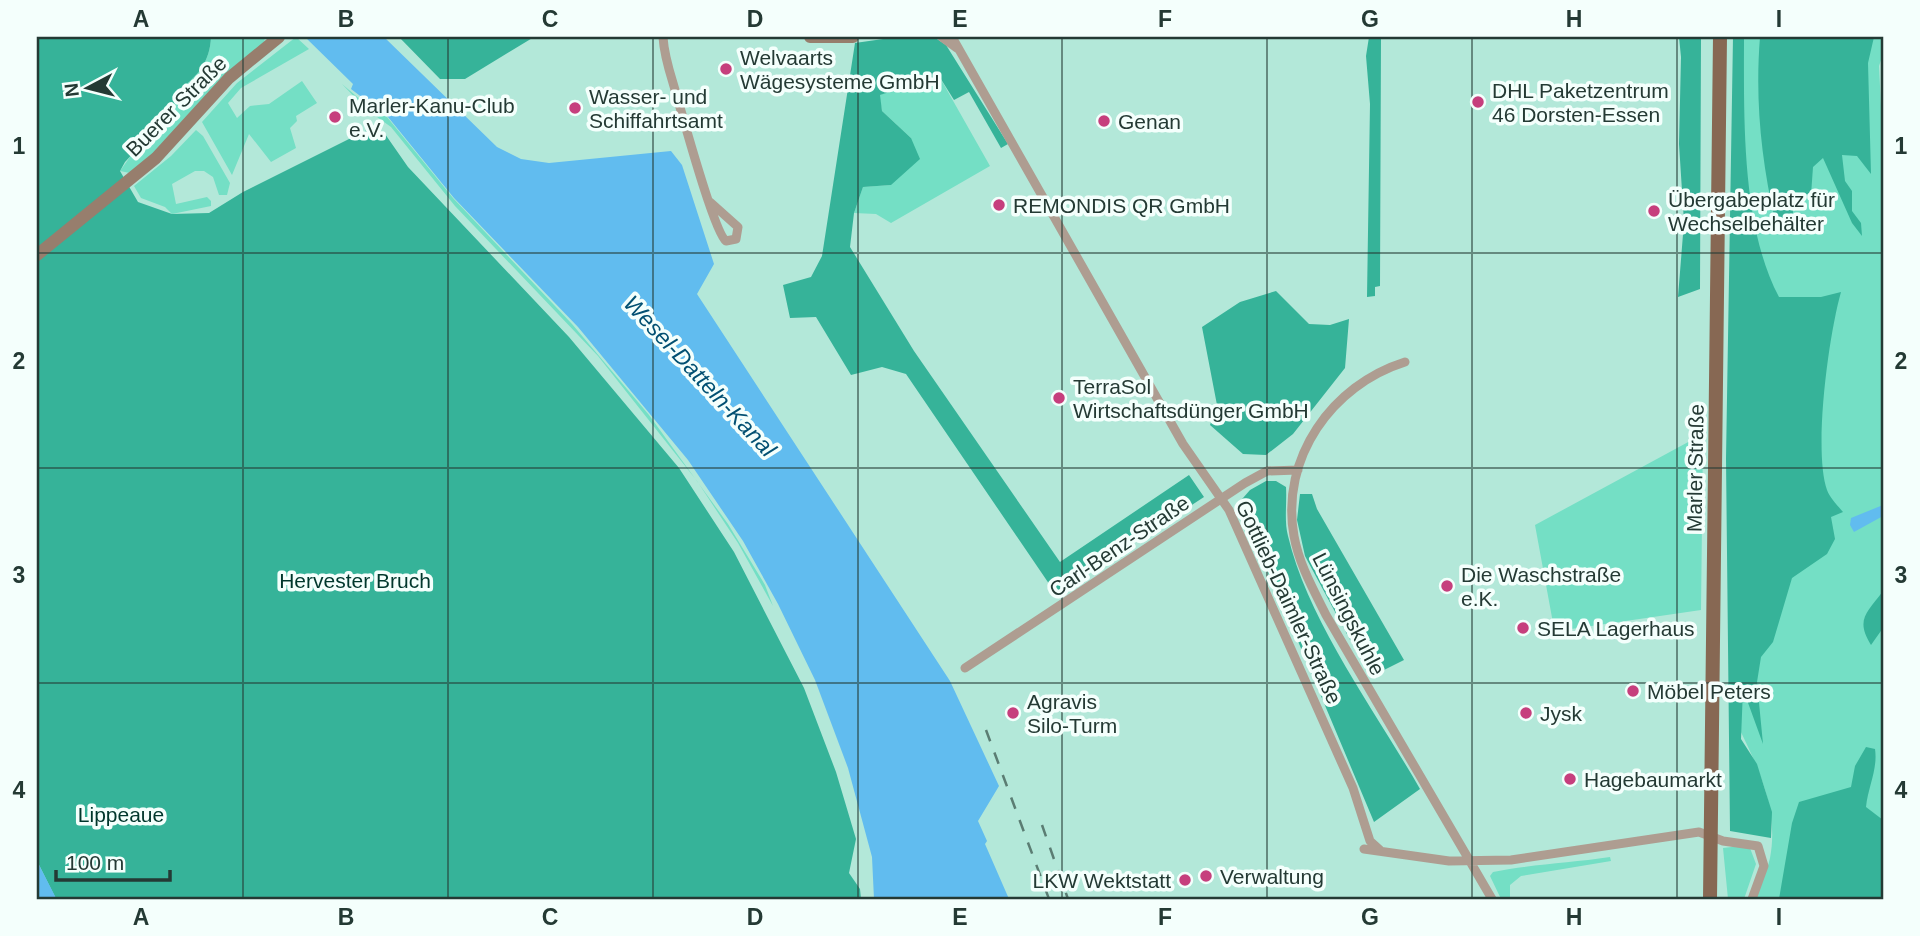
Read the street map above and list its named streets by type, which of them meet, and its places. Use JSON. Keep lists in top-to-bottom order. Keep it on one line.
{"streets":{"main road":["Marler Straße"],"street":["Buerer Straße","Carl-Benz-Straße","Gottlieb-Daimler-Straße","Lünsingskuhle"]},"crossings":[["Carl-Benz-Straße","Gottlieb-Daimler-Straße"],["Carl-Benz-Straße","Lünsingskuhle"]],"water":["Wesel-Datteln-Kanal"],"parks":["Hervester Bruch","Lippeaue"],"places":["Welvaarts Wägesysteme GmbH","DHL Paketzentrum 46 Dorsten-Essen","Wasser- und Schiffahrtsamt","Marler-Kanu-Club e.V.","Genan","REMONDIS QR GmbH","Übergabeplatz für Wechselbehälter","TerraSol Wirtschaftsdünger GmbH","Die Waschstraße e.K.","SELA Lagerhaus","Möbel Peters","Agravis Silo-Turm","Jysk","Hagebaumarkt","Verwaltung","LKW Wektstatt"],"scale_bar":"100 m","north":"left","grid":{"columns":["A","B","C","D","E","F","G","H","I"],"rows":["1","2","3","4"]}}
